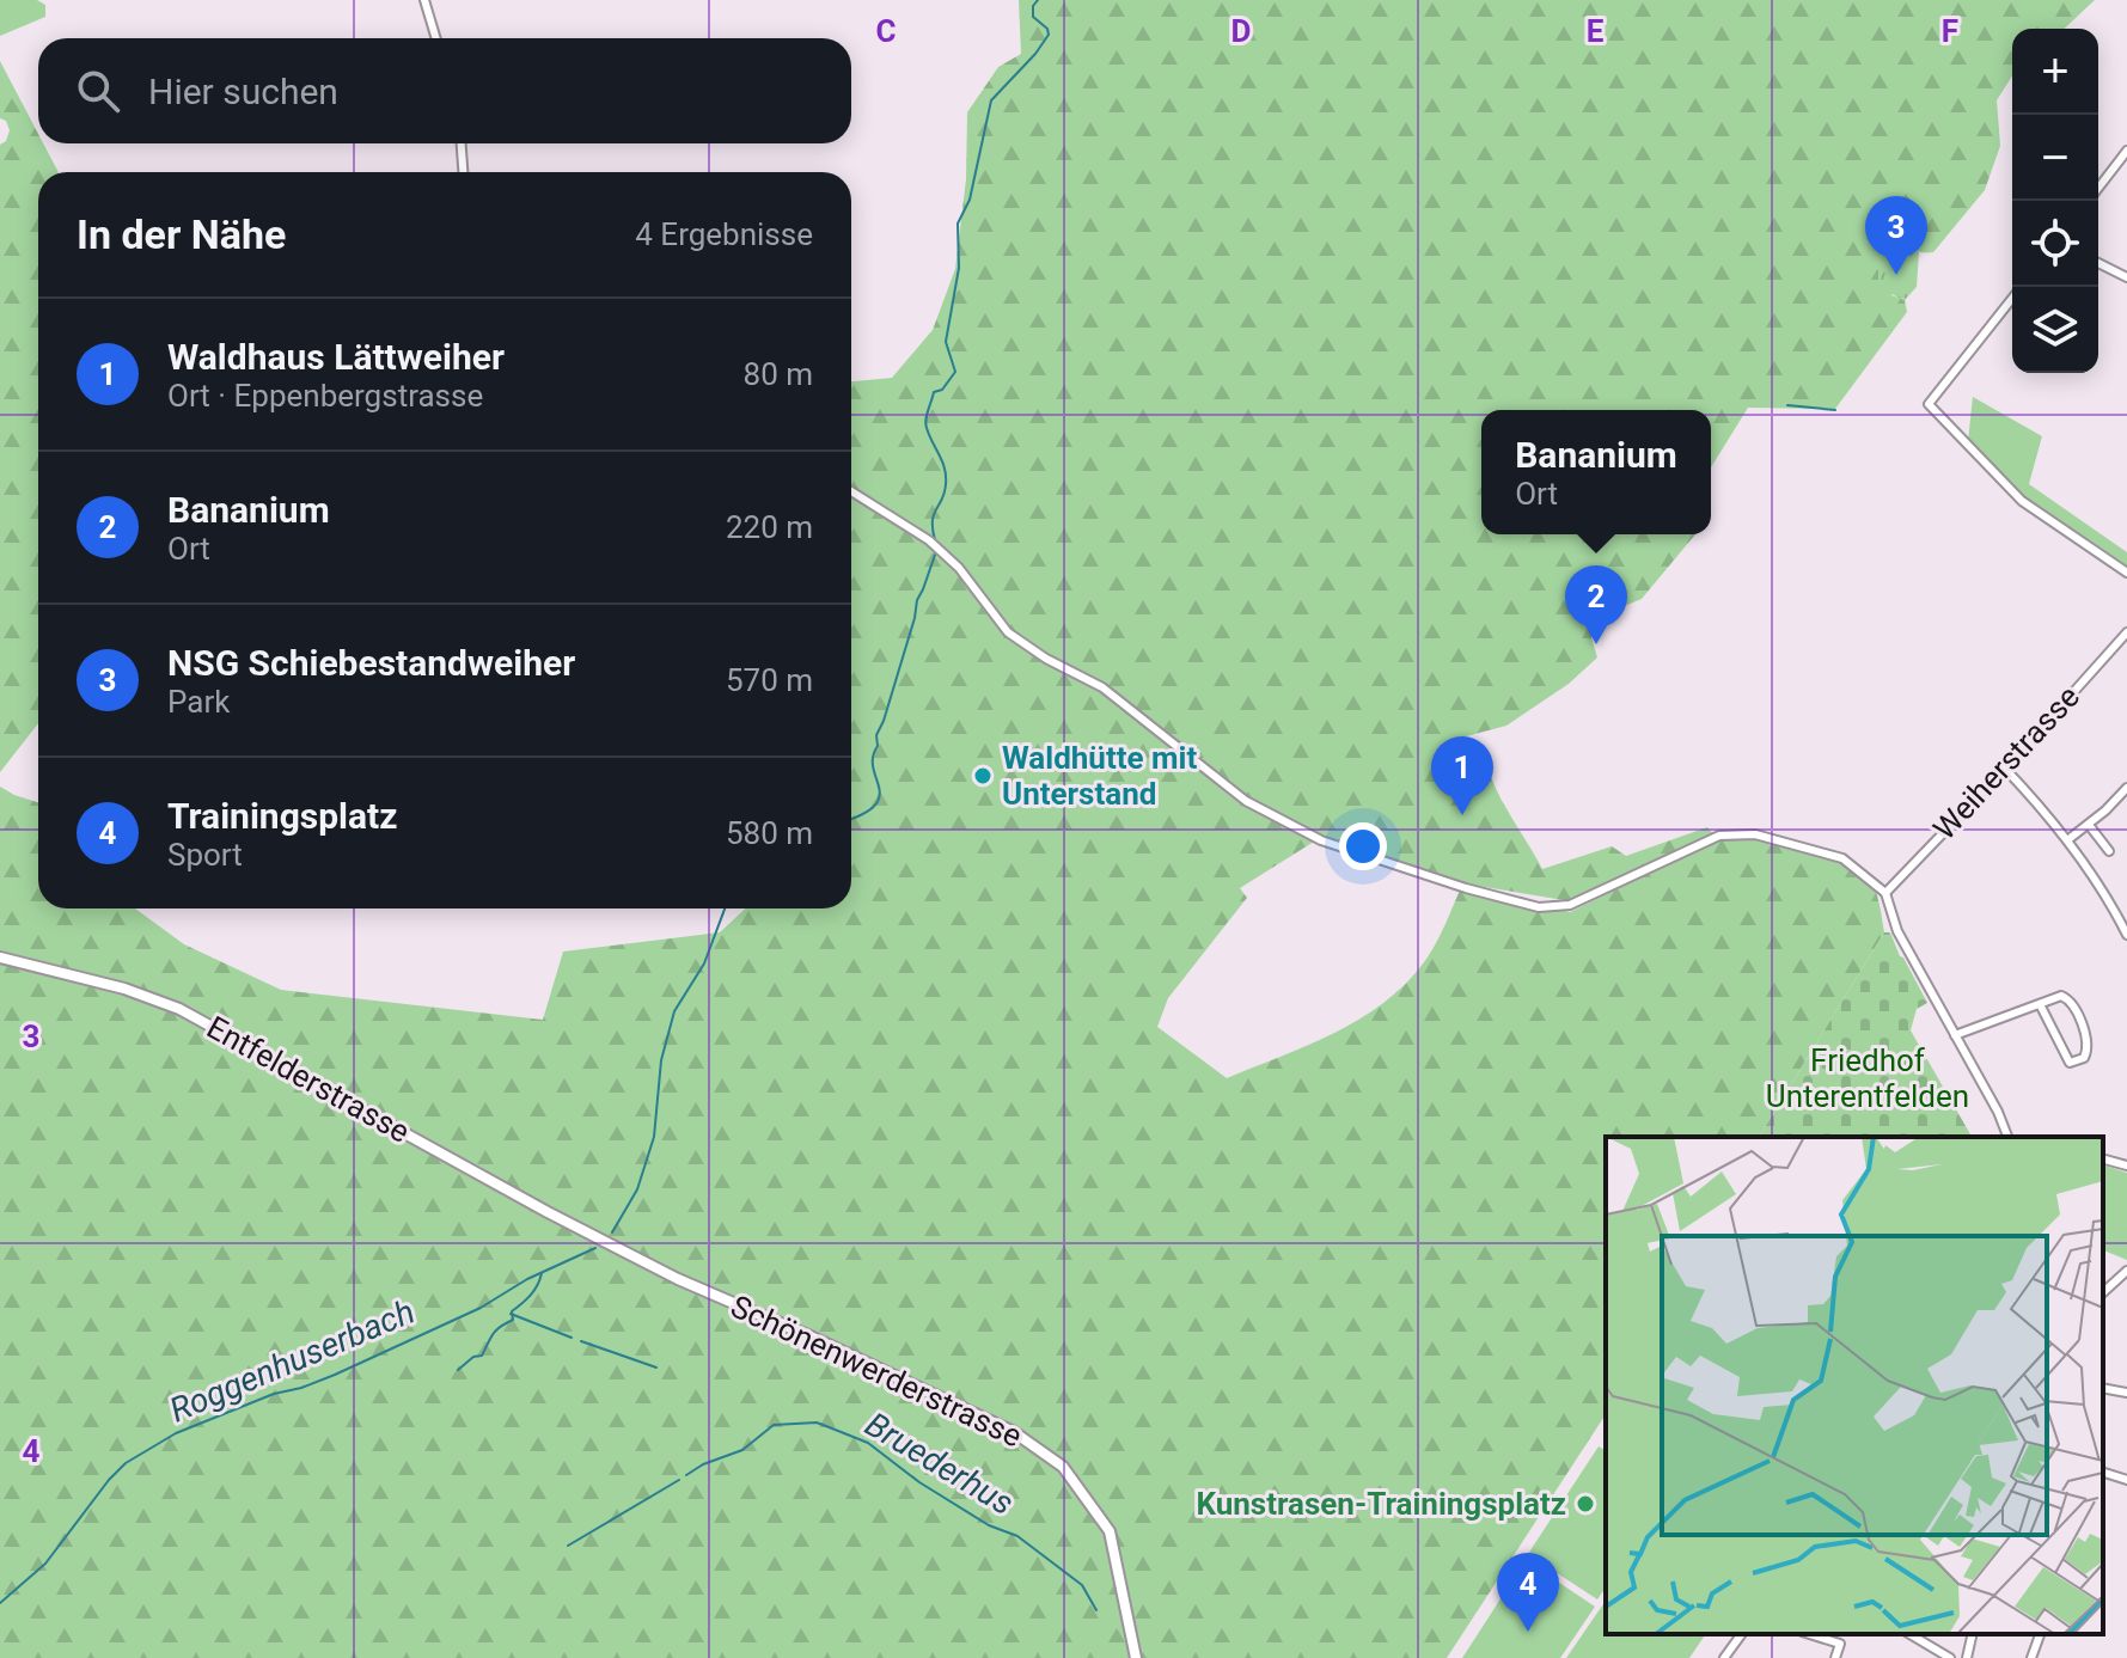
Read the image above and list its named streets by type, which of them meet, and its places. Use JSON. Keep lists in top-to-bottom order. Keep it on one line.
{"streets":{"street":["Weiherstrasse","Entfelderstrasse","Schönenwerderstrasse"]},"crossings":[["Entfelderstrasse","Schönenwerderstrasse"]],"water":["Roggenhuserbach","Bruederhus"],"parks":["Friedhof Unterentfelden"],"places":["Waldhütte mit Unterstand","Kunstrasen-Trainingsplatz"],"page":{"map_buttons":["+","−"],"search":"Hier suchen","heading":["In der Nähe","4 Ergebnisse"],"pins":["3","2","1","4"],"list":[{"mark":"1","name":"Waldhaus Lättweiher","note":"Ort · Eppenbergstrasse","value":"80 m"},{"mark":"2","name":"Bananium","note":"Ort","value":"220 m"},{"mark":"3","name":"NSG Schiebestandweiher","note":"Park","value":"570 m"},{"mark":"4","name":"Trainingsplatz","note":"Sport","value":"580 m"}],"popup":["Bananium","Ort"]},"grid":{"columns":["C","D","E","F"],"rows":["3","4"]}}
